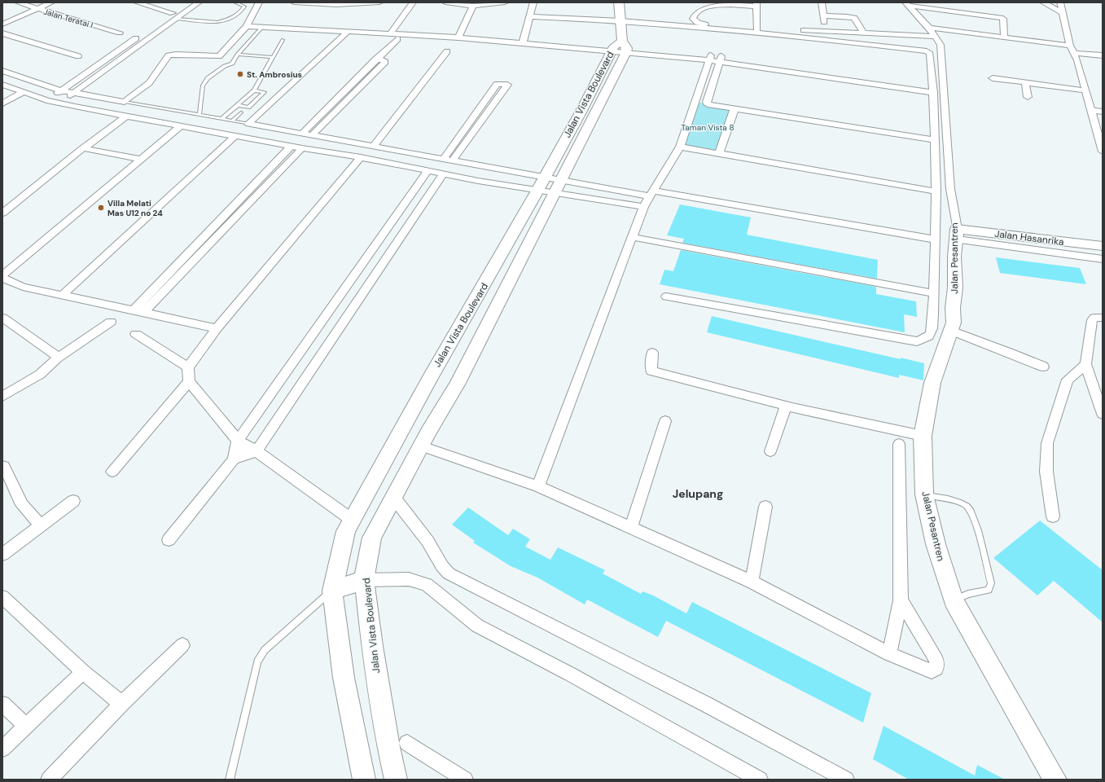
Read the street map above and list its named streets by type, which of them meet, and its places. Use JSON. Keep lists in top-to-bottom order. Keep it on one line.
{"streets":{"street":["Jalan Teratai I","Jalan Vista Boulevard","Jalan Hasanrika","Jalan Pesantren"]},"crossings":[["Jalan Hasanrika","Jalan Pesantren"]],"districts":["Jelupang"],"parks":["Taman Vista 8"],"places":["St. Ambrosius","Villa Melati Mas U12 no 24"]}
